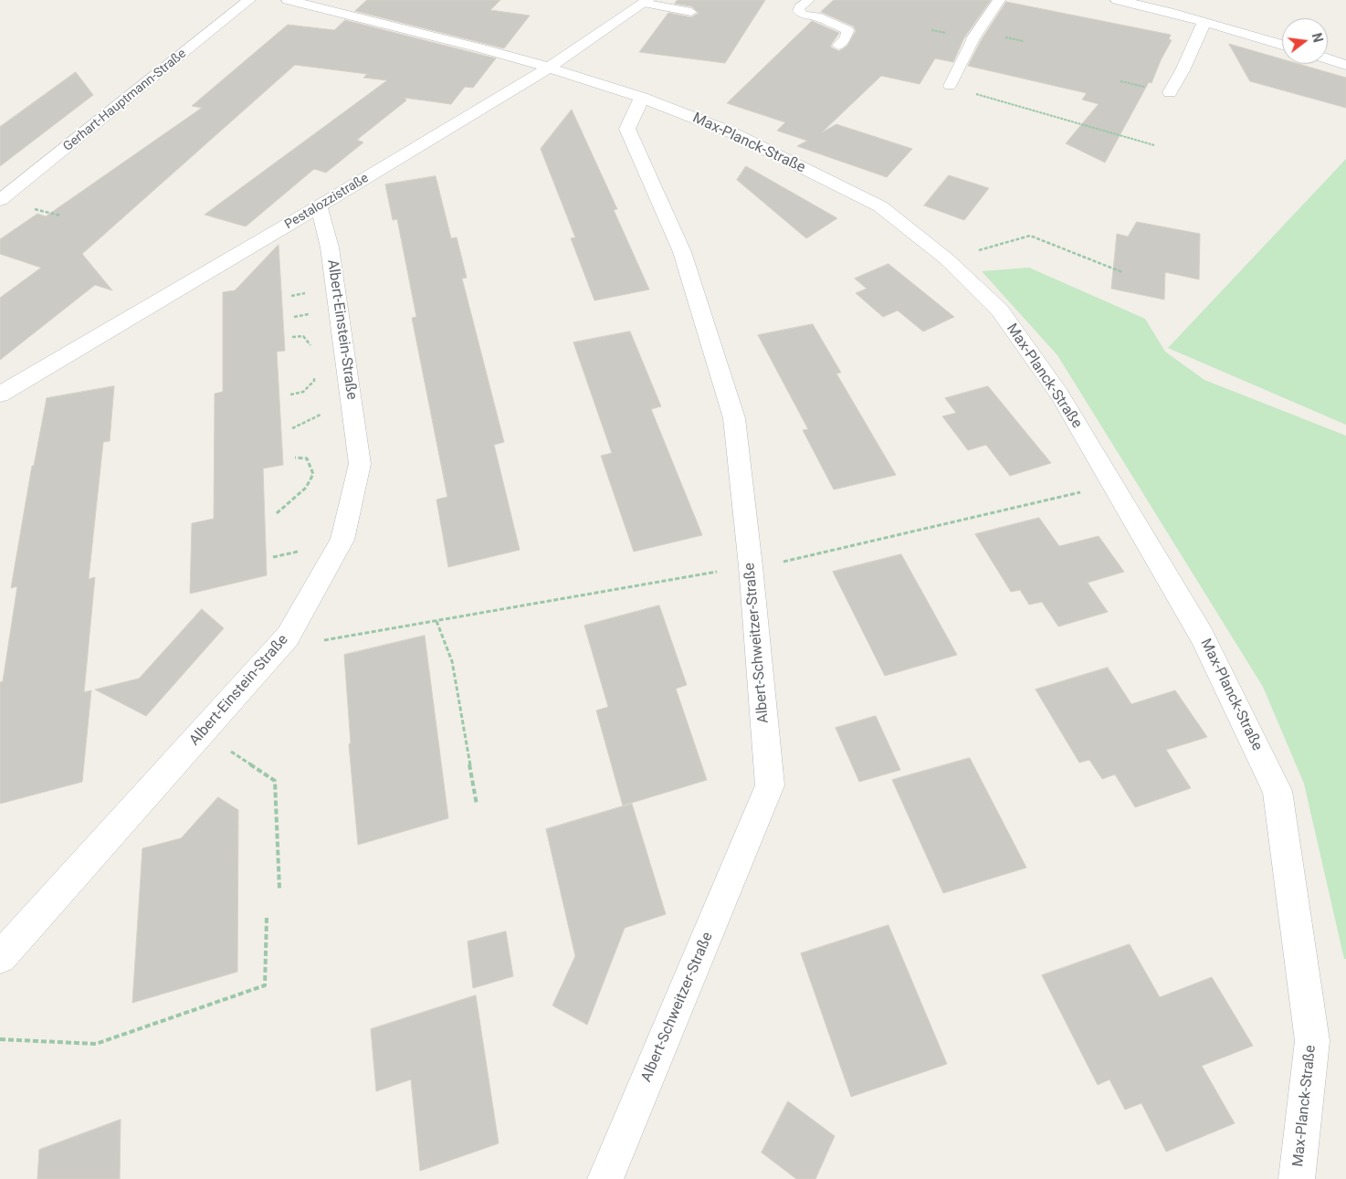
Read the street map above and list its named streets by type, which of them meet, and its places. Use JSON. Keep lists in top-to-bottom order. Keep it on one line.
{"streets":{"street":["Gerhart-Hauptmann-Straße","Max-Planck-Straße","Pestalozzistraße","Albert-Einstein-Straße","Albert-Schweitzer-Straße"]},"crossings":[["Max-Planck-Straße","Pestalozzistraße"],["Max-Planck-Straße","Albert-Schweitzer-Straße"],["Pestalozzistraße","Albert-Einstein-Straße"]],"north":"right"}
